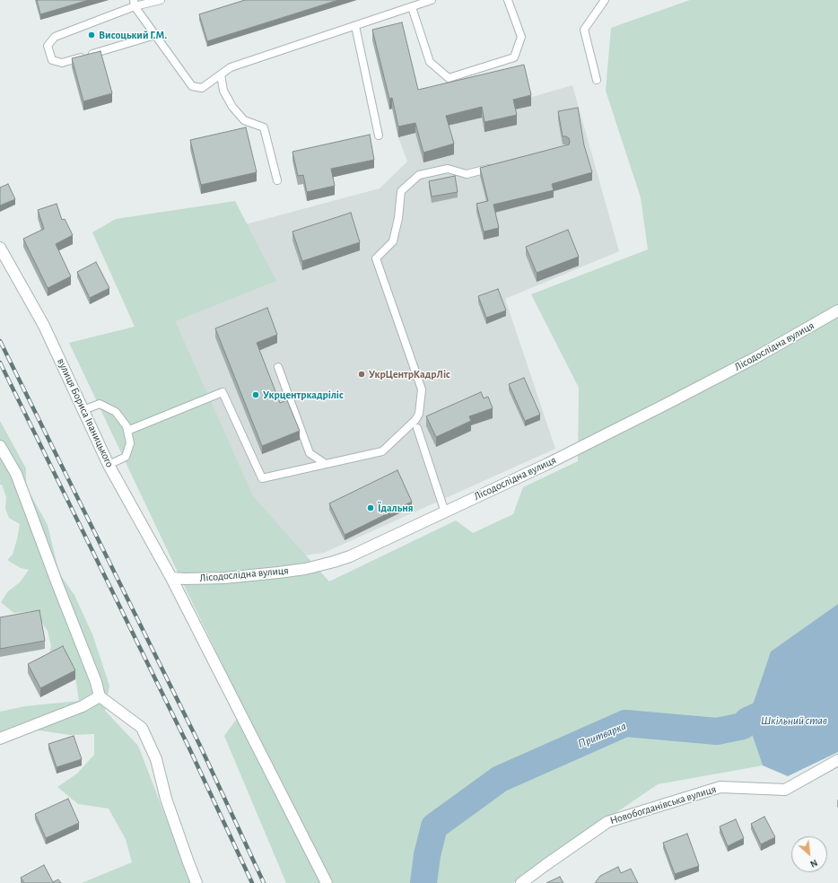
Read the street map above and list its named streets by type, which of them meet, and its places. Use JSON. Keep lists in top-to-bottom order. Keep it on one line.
{"streets":{"street":["Лісодослідна вулиця","вулиця Бориса Іваницького","Новобогданівська вулиця"]},"crossings":[["Лісодослідна вулиця","вулиця Бориса Іваницького"]],"water":["Шкільний став","Притварка"],"places":["Висоцький Г.М.","УкрЦентрКадрЛіс","Укрцентркадріліс","Їдальня"],"north":"bottom right"}
